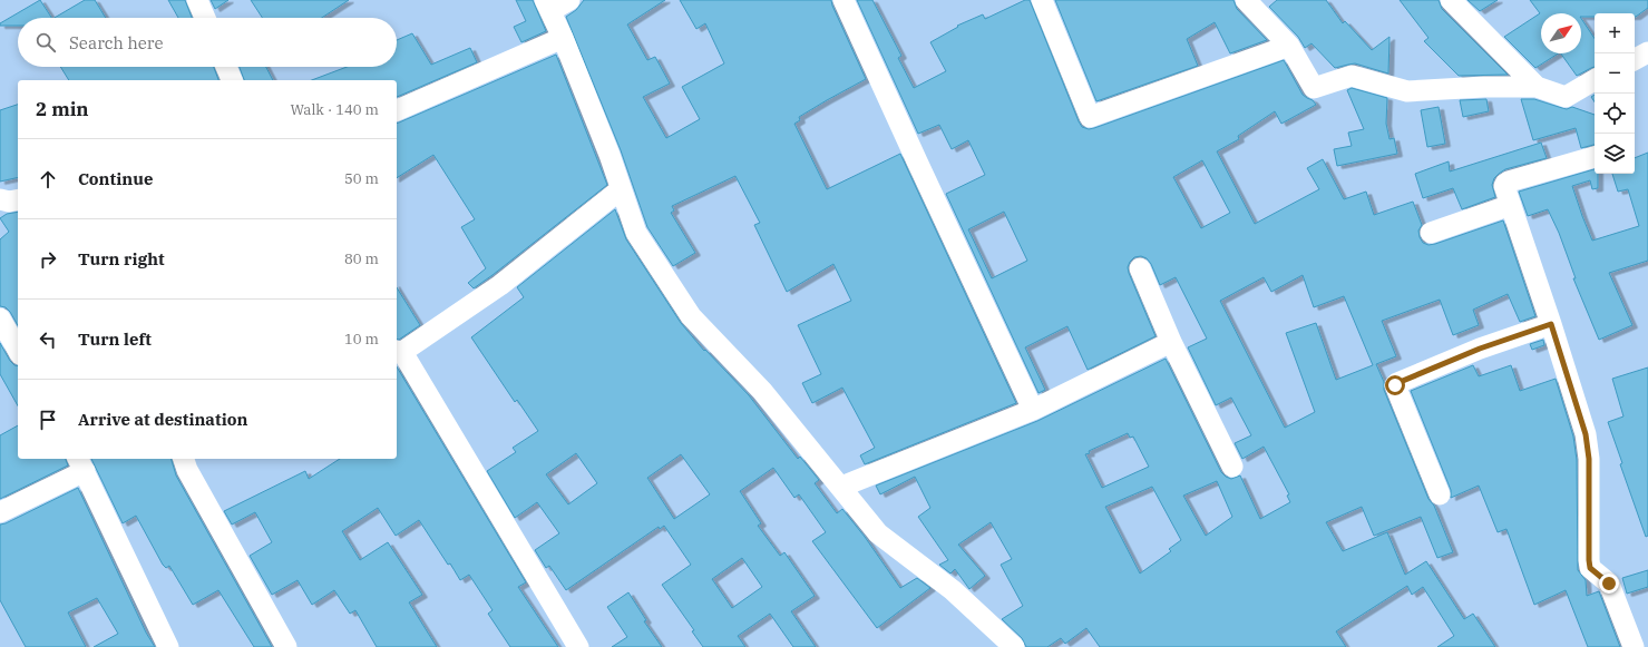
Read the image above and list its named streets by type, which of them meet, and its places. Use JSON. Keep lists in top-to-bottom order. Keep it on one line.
{"north":"top right","page":{"map_buttons":["+","−"],"search":"Search here","heading":["2 min","Walk · 140 m"],"list":[["Continue","50 m"],["Turn right","80 m"],["Turn left","10 m"],"Arrive at destination"]}}
